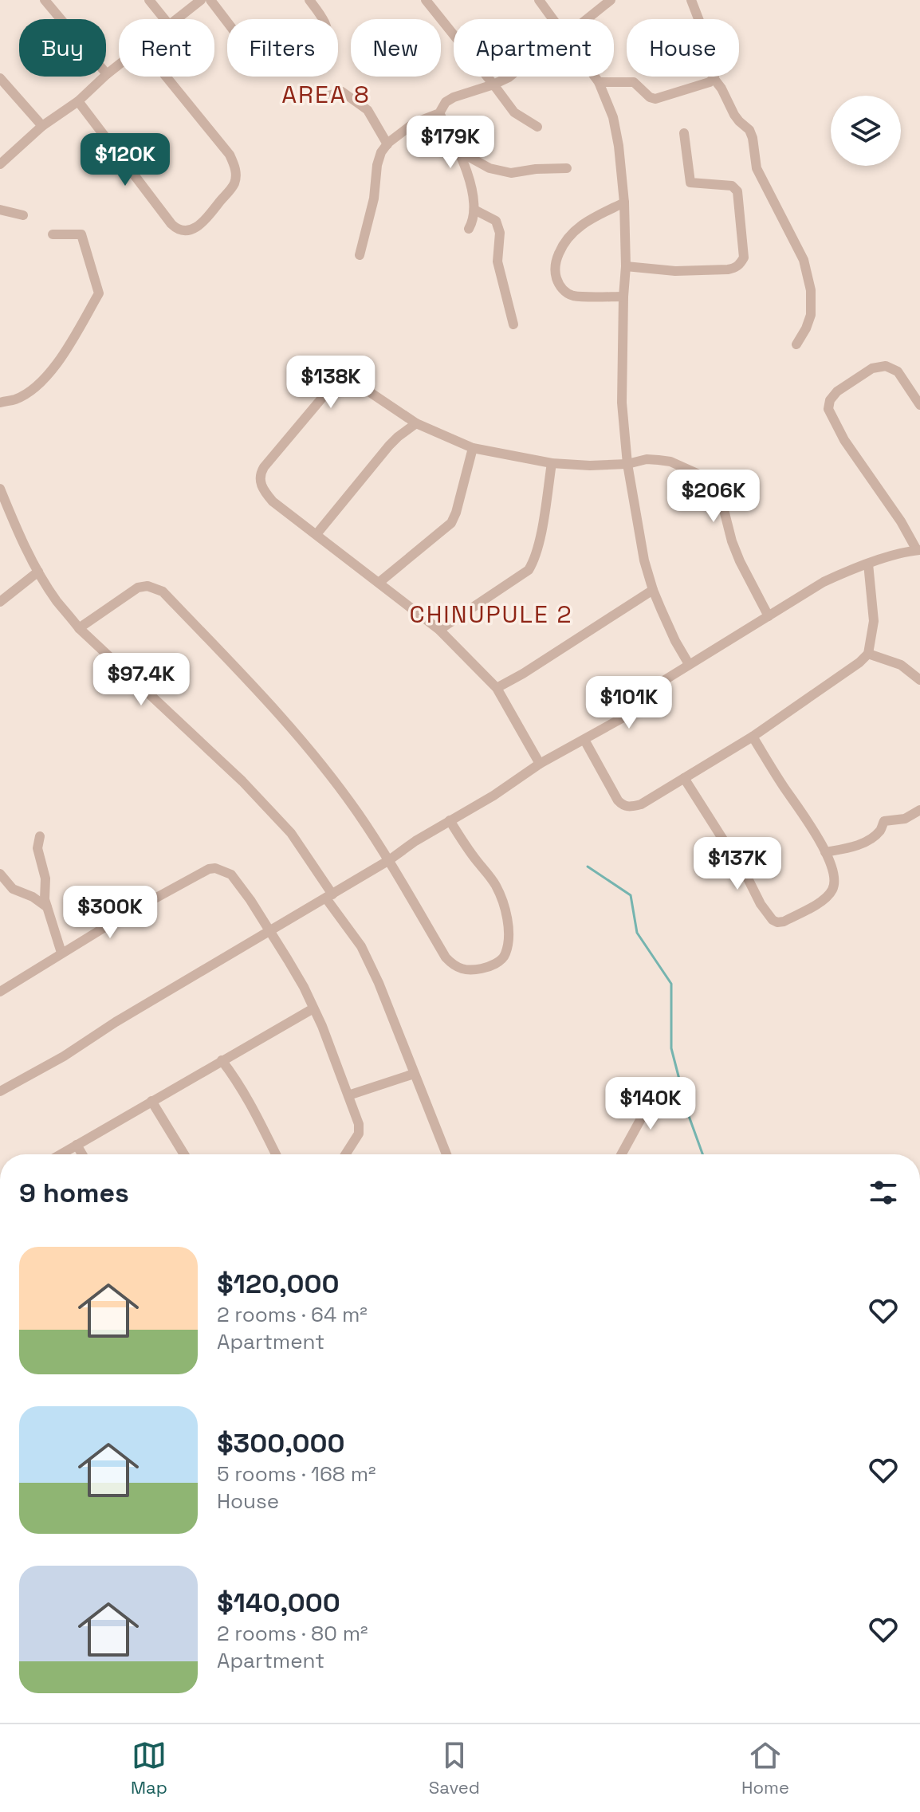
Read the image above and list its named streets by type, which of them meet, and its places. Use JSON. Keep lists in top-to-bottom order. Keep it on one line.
{"districts":["AREA 8","CHINUPULE 2"],"page":{"chip":["Buy","Rent","Filters","New","Apartment","House"],"price":["$179K","$120K","$138K","$206K","$97.4K","$101K","$137K","$300K","$140K"],"heading":"9 homes","list":[{"name":"$120,000","note":"2 rooms · 64 m² · Apartment"},{"name":"$300,000","note":"5 rooms · 168 m² · House"},{"name":"$140,000","note":"2 rooms · 80 m² · Apartment"}],"tabs":["Map","Saved","Home"]}}
